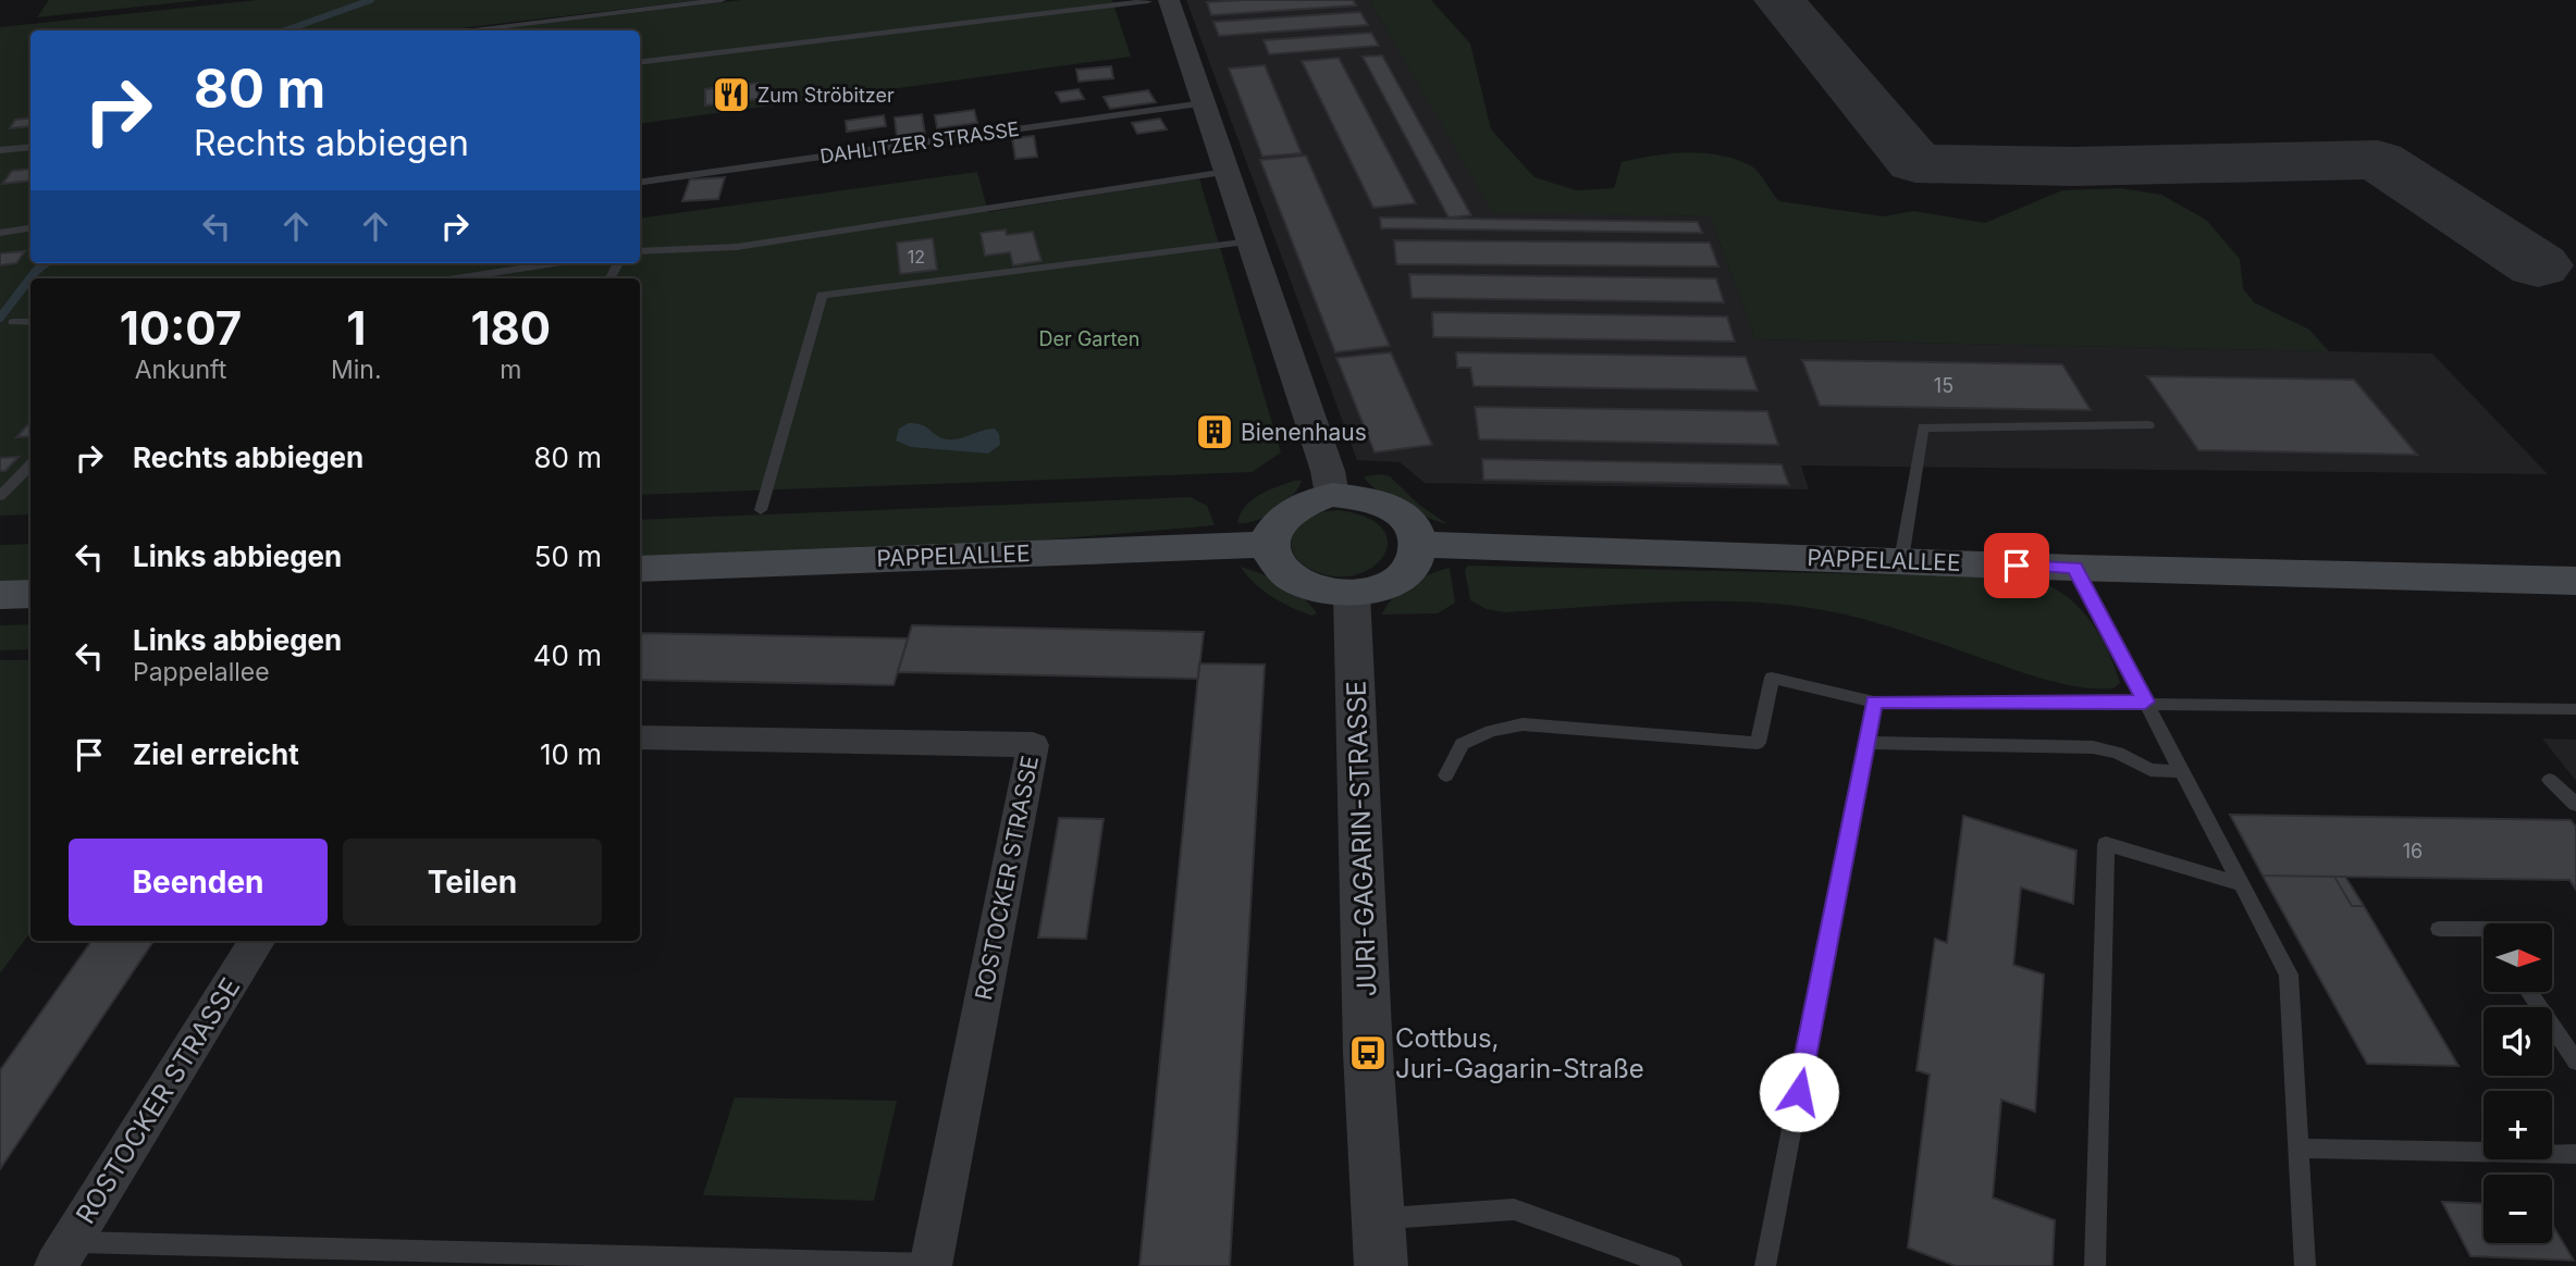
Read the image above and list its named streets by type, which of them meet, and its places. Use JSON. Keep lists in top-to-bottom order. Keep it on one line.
{"streets":{"main road":["PAPPELALLEE"],"street":["JURI-GAGARIN-STRASSE","ROSTOCKER STRASSE"],"lane":["DAHLITZER STRASSE"]},"crossings":[["PAPPELALLEE","JURI-GAGARIN-STRASSE"]],"parks":["Der Garten"],"places":{"restaurant":["Zum Ströbitzer"],"building":["Bienenhaus"],"bus stop":["Cottbus, Juri-Gagarin-Straße"]},"house_numbers":["12","15","16"],"north":"right","page":{"turn":["80 m","Rechts abbiegen"],"eta":["10:07","Ankunft","1","Min.","180","m"],"list":[{"name":"Rechts abbiegen","value":"80 m"},{"name":"Links abbiegen","value":"50 m"},{"name":"Links abbiegen","note":"Pappelallee","value":"40 m"},{"name":"Ziel erreicht","value":"10 m"}],"buttons":["Beenden","Teilen"],"map_buttons":["+","−"]}}
